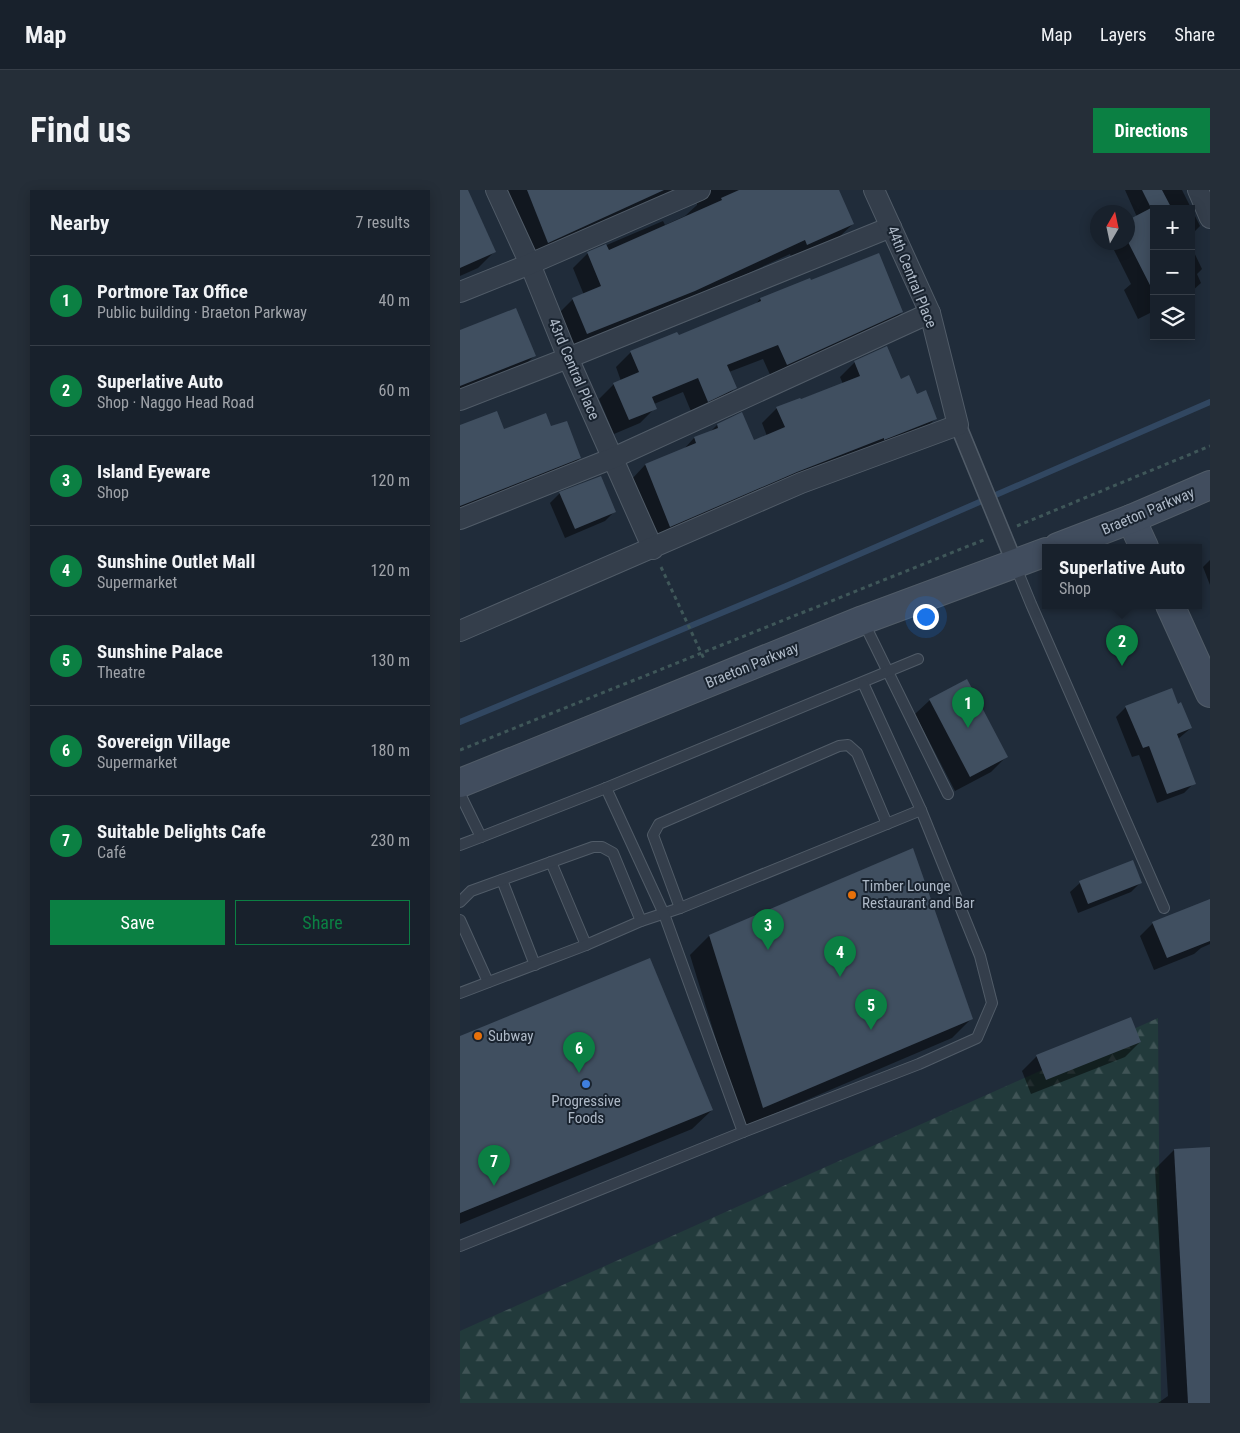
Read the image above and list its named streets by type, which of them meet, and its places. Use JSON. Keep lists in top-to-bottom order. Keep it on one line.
{"streets":{"main road":["Braeton Parkway"],"street":["44th Central Place","43rd Central Place"]},"places":["Timber Lounge Restaurant and Bar","Subway","Progressive Foods"],"north":"top","page":{"header":"Map","nav":["Map","Layers","Share"],"buttons":["Directions",["Save","Share"]],"title":"Find us","heading":["Nearby","7 results"],"map_buttons":["+","−"],"list":[{"mark":"1","name":"Portmore Tax Office","note":"Public building · Braeton Parkway","value":"40 m"},{"mark":"2","name":"Superlative Auto","note":"Shop · Naggo Head Road","value":"60 m"},{"mark":"3","name":"Island Eyeware","note":"Shop","value":"120 m"},{"mark":"4","name":"Sunshine Outlet Mall","note":"Supermarket","value":"120 m"},{"mark":"5","name":"Sunshine Palace","note":"Theatre","value":"130 m"},{"mark":"6","name":"Sovereign Village","note":"Supermarket","value":"180 m"},{"mark":"7","name":"Suitable Delights Cafe","note":"Café","value":"230 m"}],"popup":["Superlative Auto","Shop"],"pins":["2","1","3","4","5","6","7"]}}
